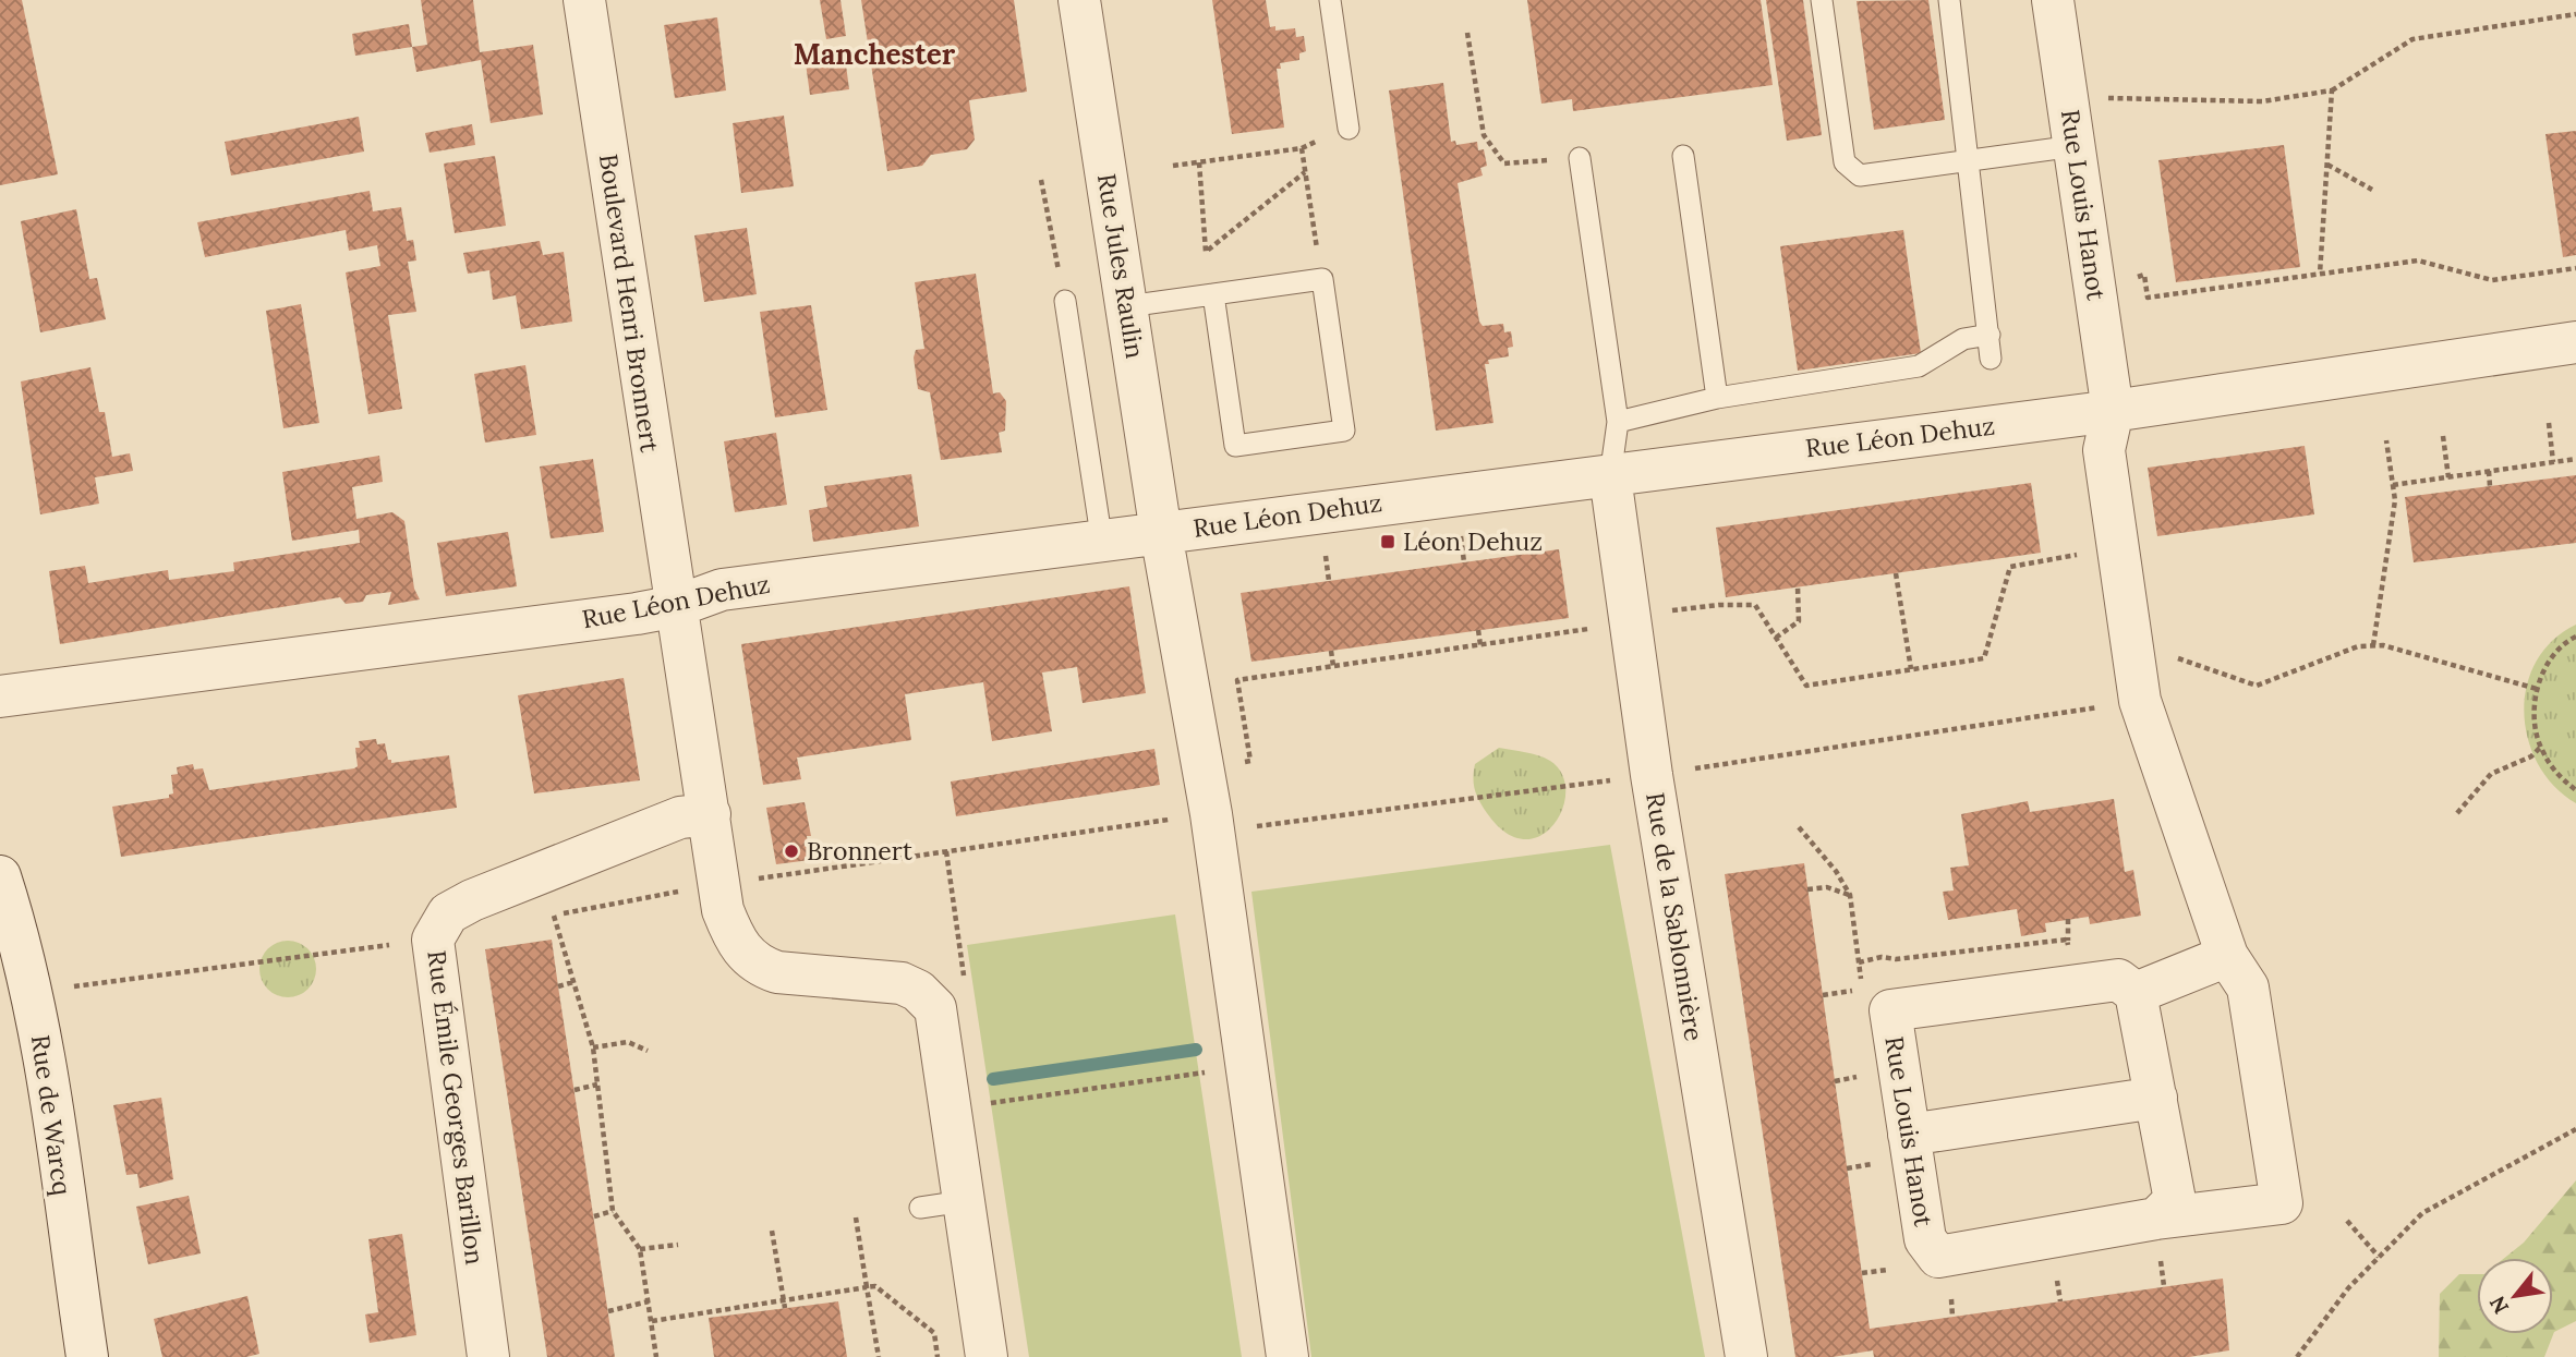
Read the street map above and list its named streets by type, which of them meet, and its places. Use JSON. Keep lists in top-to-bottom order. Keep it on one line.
{"streets":{"street":["Rue Louis Hanot","Rue Jules Raulin","Boulevard Henri Bronnert","Rue Léon Dehuz","Rue de la Sablonnière","Rue Émile Georges Barillon","Rue de Warcq"]},"crossings":[["Rue Louis Hanot","Rue Léon Dehuz"],["Rue Jules Raulin","Rue Léon Dehuz"],["Boulevard Henri Bronnert","Rue Léon Dehuz"],["Rue Léon Dehuz","Rue de la Sablonnière"]],"districts":["Manchester"],"places":{"transit":["Léon Dehuz"],"other":["Bronnert"]},"north":"bottom left"}
